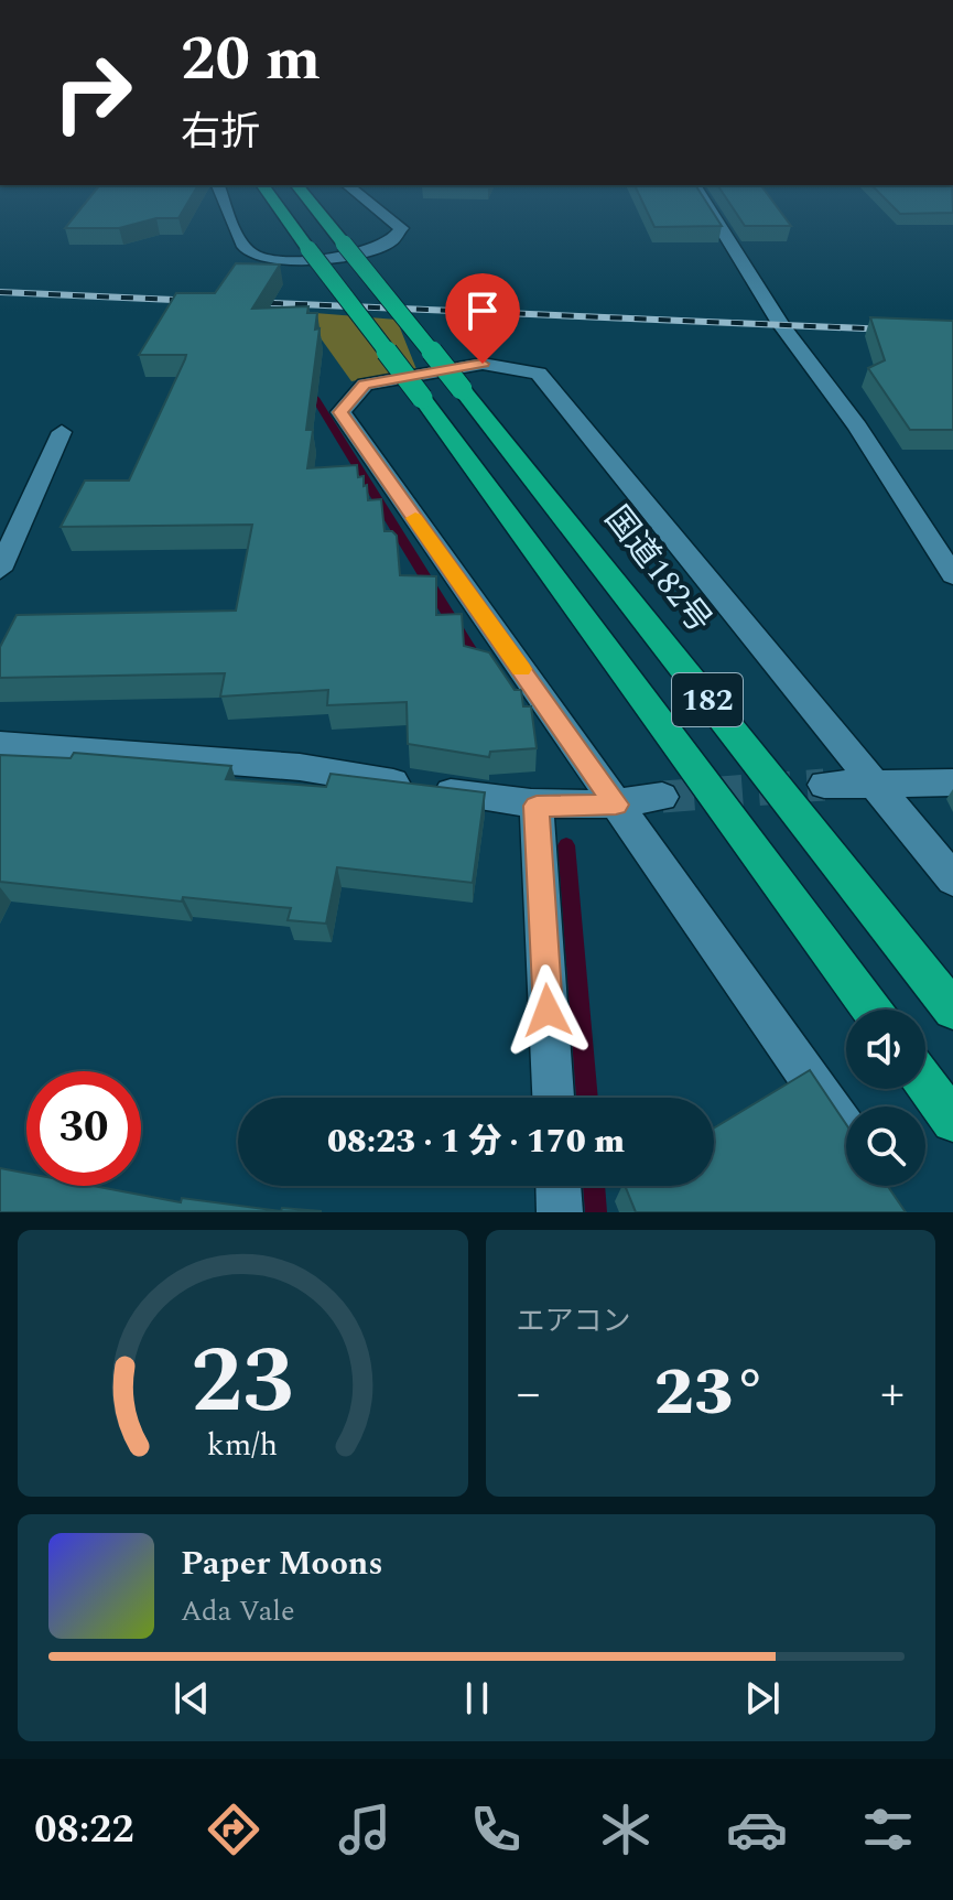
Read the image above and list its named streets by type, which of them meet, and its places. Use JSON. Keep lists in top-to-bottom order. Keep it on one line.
{"streets":{"highway":["国道182号","182"]},"page":{"turn":["20 m","右折"],"limit":"30","trip":"08:23 · 1 分 · 170 m","tile":"エアコン","heat":["−","23°","+"],"song":["Paper Moons","Ada Vale"],"tabs":"08:22","gauge":["23","km/h"]}}
